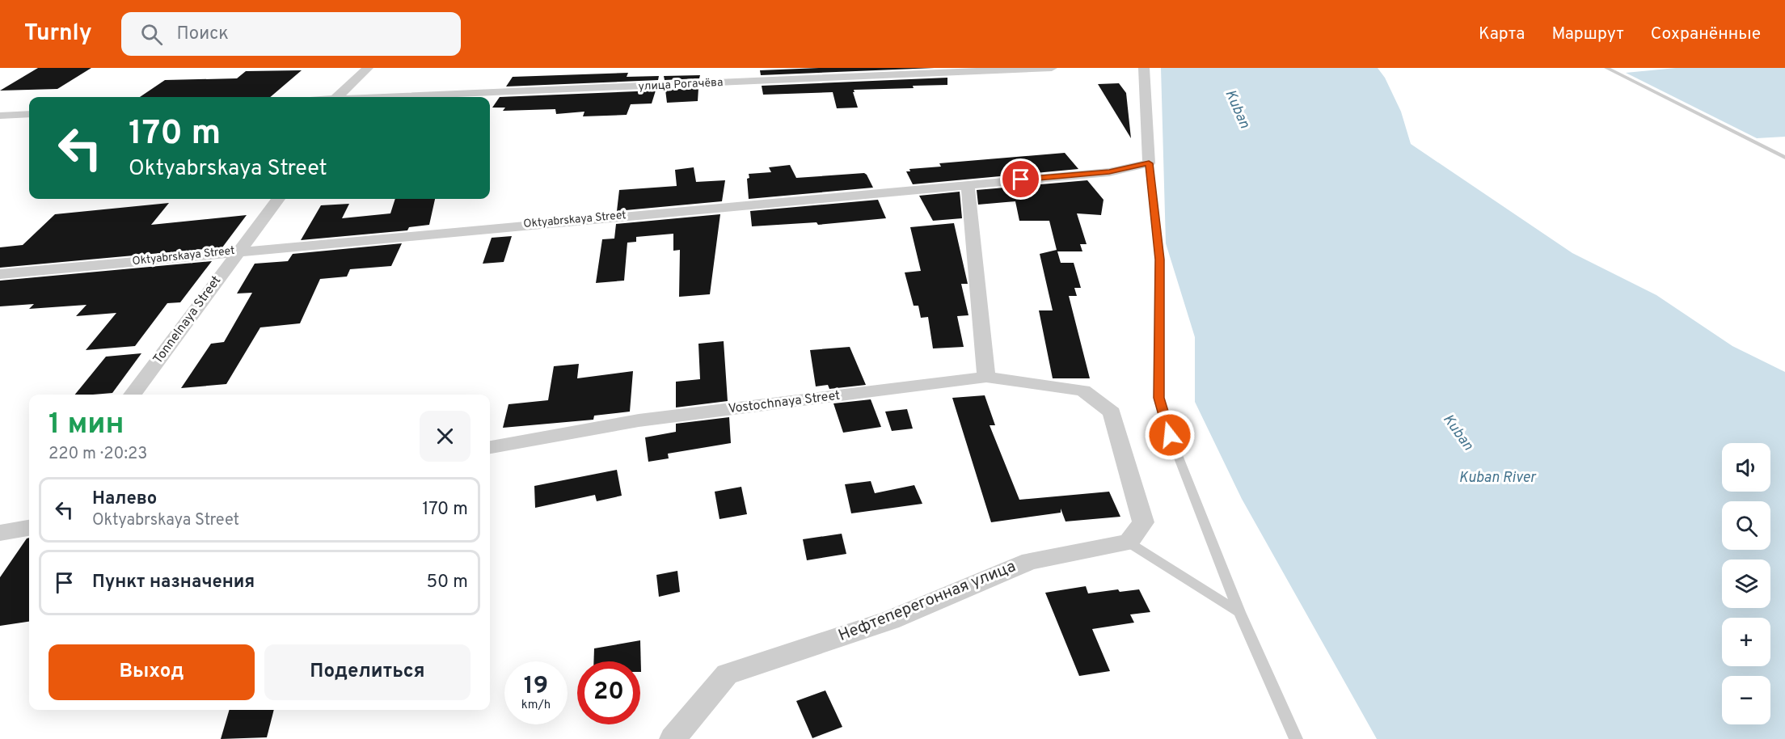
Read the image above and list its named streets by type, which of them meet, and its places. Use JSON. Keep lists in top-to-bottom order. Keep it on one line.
{"streets":{"street":["улица Рогачёва","Oktyabrskaya Street","Tonnelnaya Street","Vostochnaya Street","Нефтеперегонная улица"]},"crossings":[["Oktyabrskaya Street","Tonnelnaya Street"],["Vostochnaya Street","Нефтеперегонная улица"]],"water":["Kuban","Kuban River"],"page":{"header":"Turnly","search":"Поиск","nav":["Карта","Маршрут","Сохранённые"],"turn":["170 m","Oktyabrskaya Street"],"heading":["1 мин","220 m · 20:23"],"map_buttons":["+","−"],"list":[{"name":"Налево","note":"Oktyabrskaya Street","value":"170 m"},{"name":"Пункт назначения","value":"50 m"}],"buttons":["Выход","Поделиться"],"speed":"19 km/h","limit":"20"}}
